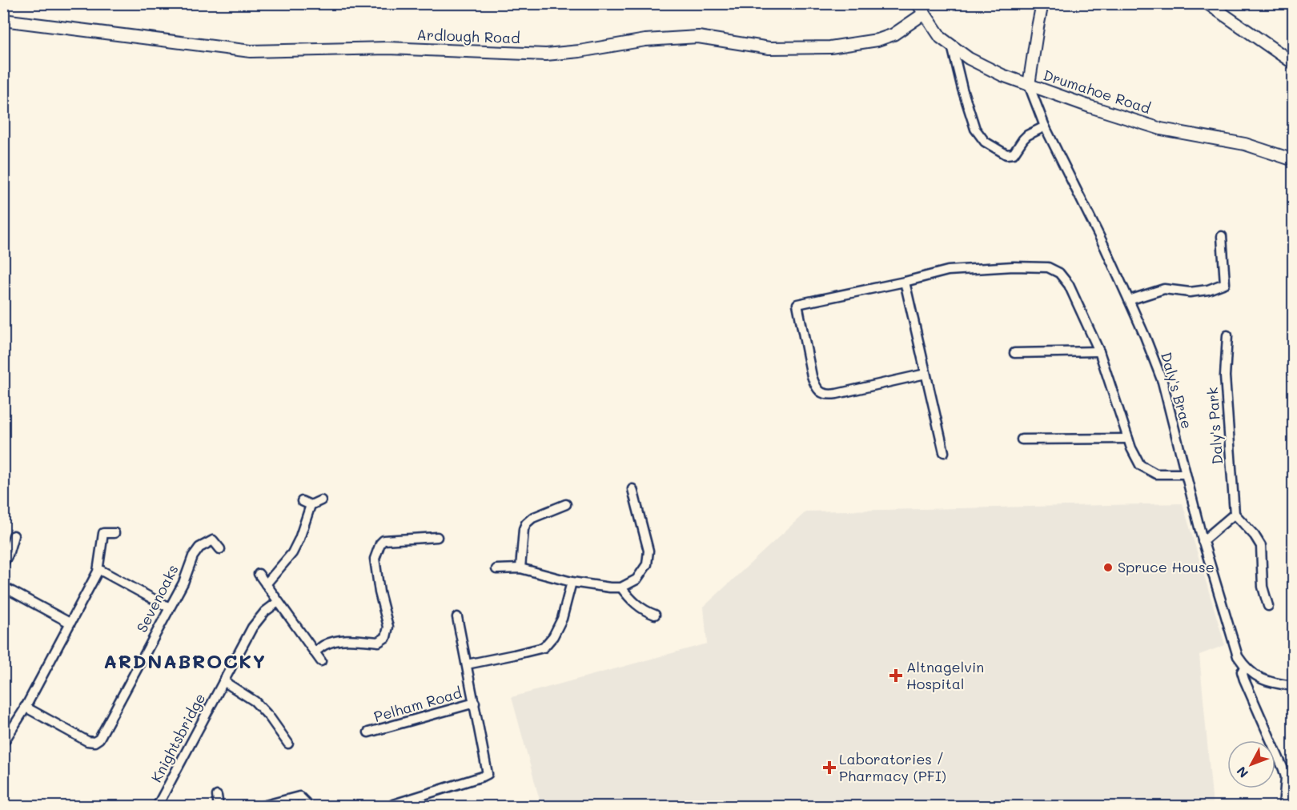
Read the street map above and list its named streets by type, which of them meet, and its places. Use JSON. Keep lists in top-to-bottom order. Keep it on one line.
{"streets":{"street":["Ardlough Road","Drumahoe Road","Daly's Brae","Daly's Park","Sevenoaks","Pelham Road","Knightsbridge"]},"crossings":[["Ardlough Road","Drumahoe Road"],["Drumahoe Road","Daly's Brae"]],"districts":["ARDNABROCKY"],"places":{"other":["Spruce House"],"health":["Altnagelvin Hospital","Laboratories / Pharmacy (PFI)"]},"north":"bottom left"}
